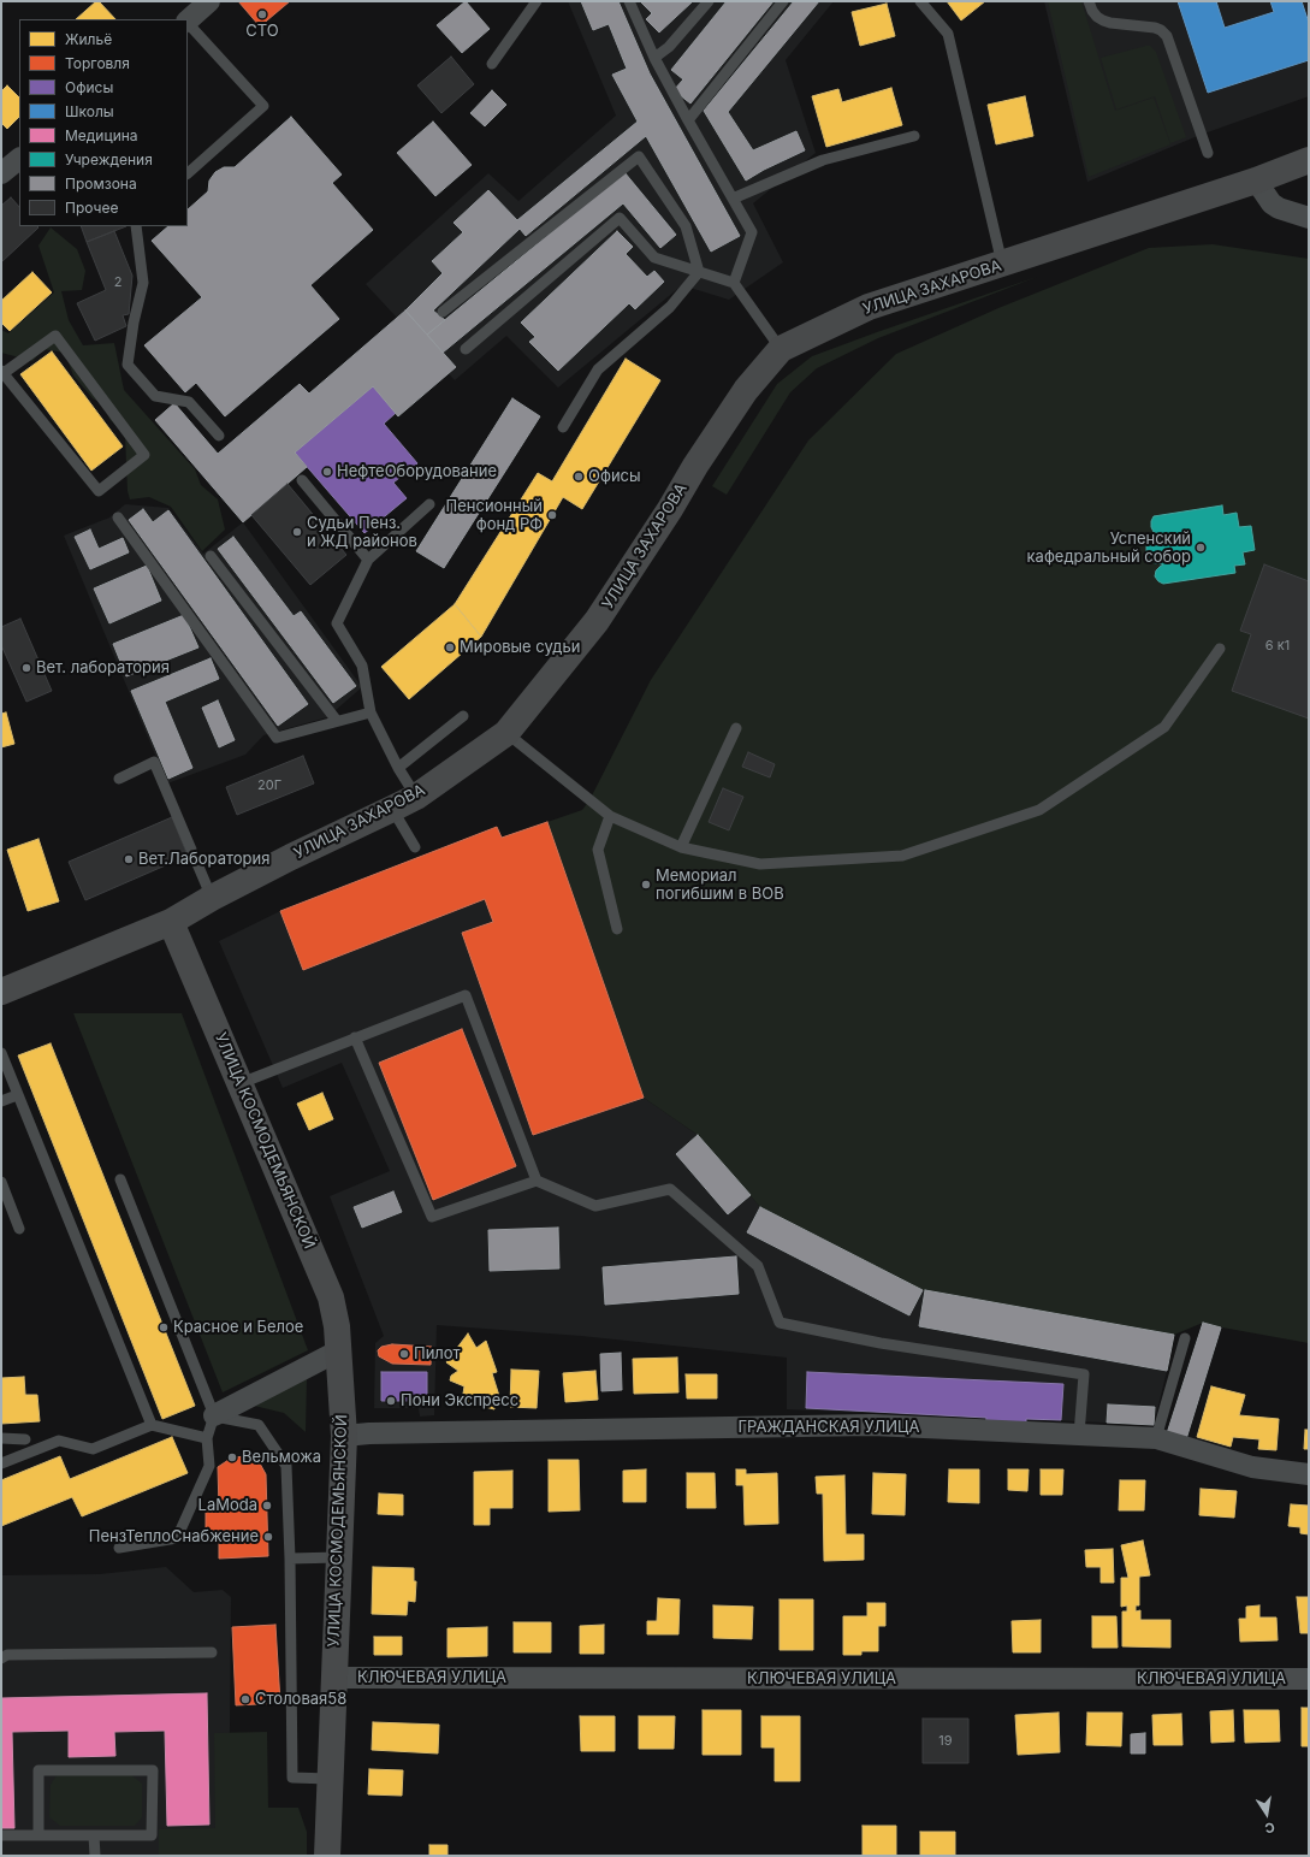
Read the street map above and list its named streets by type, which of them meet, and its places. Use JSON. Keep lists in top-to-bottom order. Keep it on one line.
{"streets":{"main road":["УЛИЦА ЗАХАРОВА","УЛИЦА КОСМОДЕМЬЯНСКОЙ"],"street":["ГРАЖДАНСКАЯ УЛИЦА","КЛЮЧЕВАЯ УЛИЦА"]},"crossings":[["УЛИЦА ЗАХАРОВА","УЛИЦА КОСМОДЕМЬЯНСКОЙ"],["УЛИЦА КОСМОДЕМЬЯНСКОЙ","ГРАЖДАНСКАЯ УЛИЦА"],["УЛИЦА КОСМОДЕМЬЯНСКОЙ","КЛЮЧЕВАЯ УЛИЦА"]],"places":["СТО","НефтеОборудование","Офисы","Пенсионный фонд РФ","Судьи Пенз. и ЖД районов","Успенский кафедральный собор","Мировые судьи","Вет. лаборатория","Вет.Лаборатория","Мемориал погибшим в ВОВ","Красное и Белое","Пилот","Пони Экспресс","Вельможа","LaModa","ПензТеплоСнабжение","Столовая58"],"house_numbers":["2","6 к1","20Г","19"],"legend":["Жильё","Торговля","Офисы","Школы","Медицина","Учреждения","Промзона","Прочее"],"north":"bottom"}
